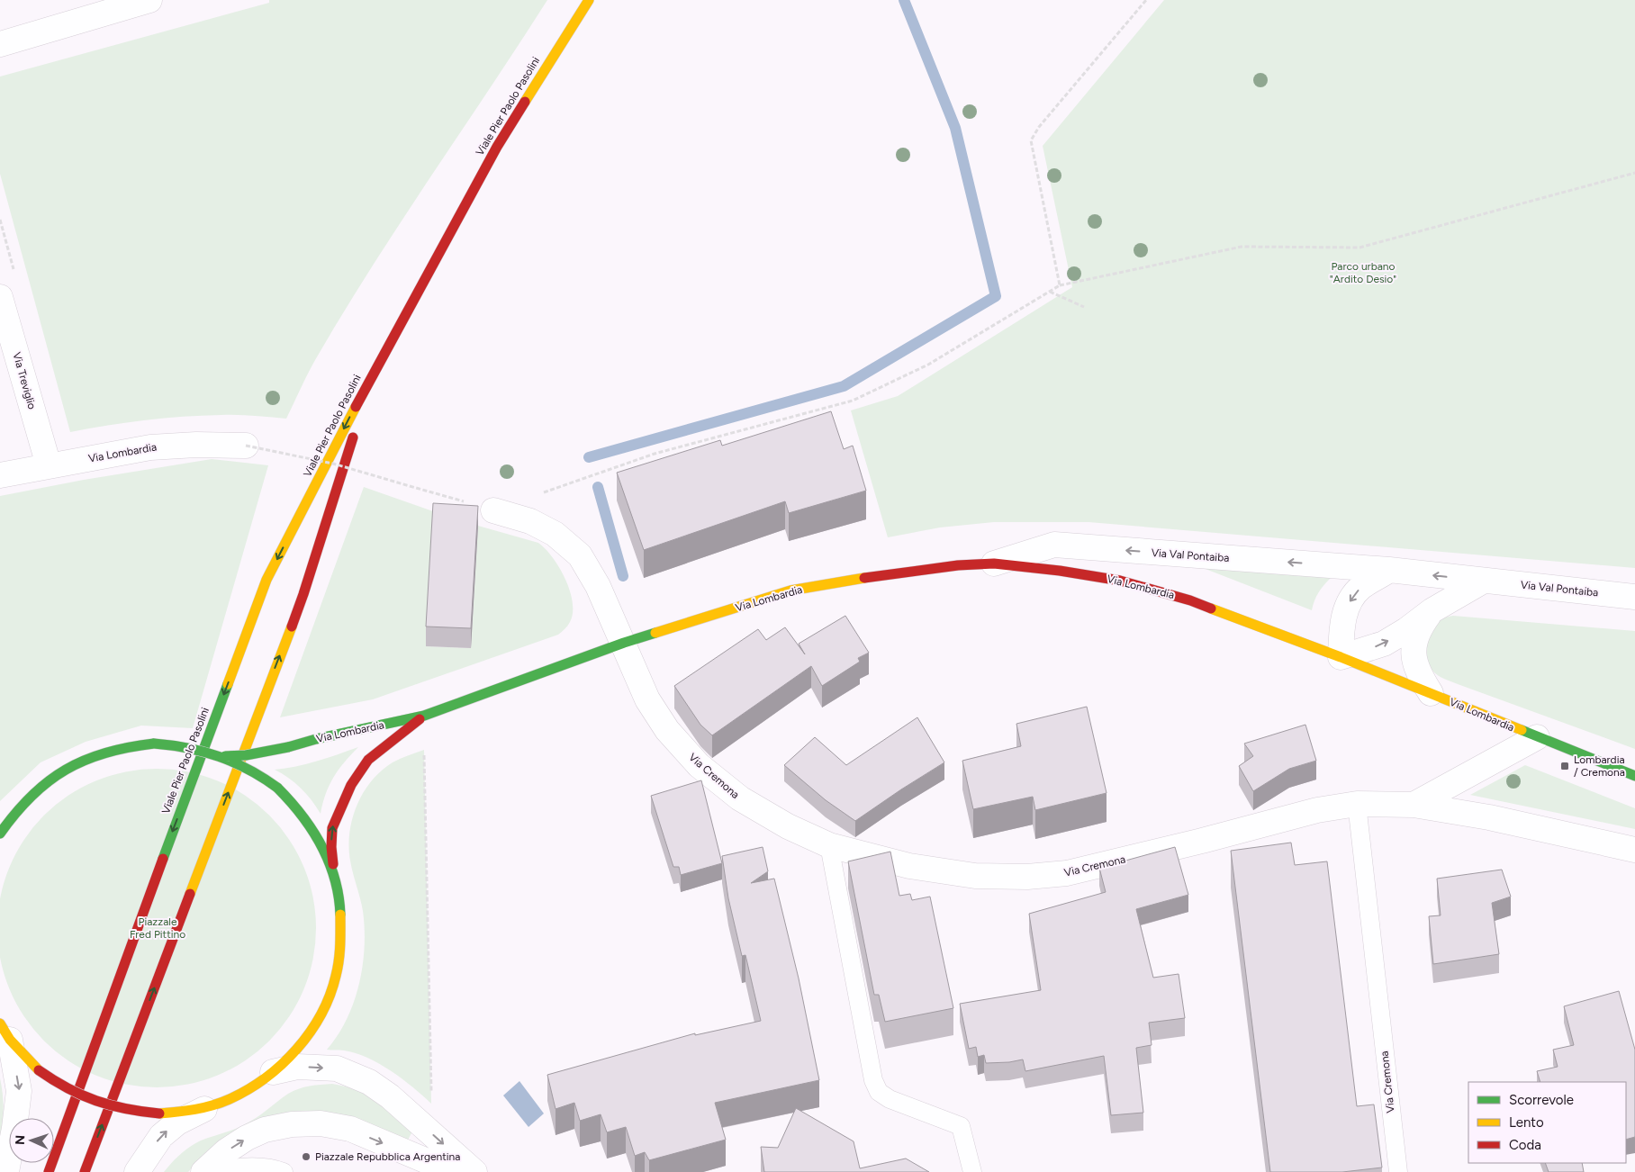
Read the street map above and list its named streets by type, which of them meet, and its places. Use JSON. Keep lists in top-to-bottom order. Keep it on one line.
{"streets":{"street":["Viale Pier Paolo Pasolini","Via Treviglio","Via Lombardia","Via Val Pontaiba","Via Cremona"]},"crossings":[["Via Treviglio","Via Lombardia"],["Via Lombardia","Via Val Pontaiba"],["Via Lombardia","Via Cremona"]],"one_way":["Via Val Pontaiba"],"parks":["Parco urbano \"Ardito Desio\"","Piazzale Fred Pittino"],"places":{"transit":["Lombardia / Cremona"],"other":["Piazzale Repubblica Argentina"]},"legend":["Scorrevole","Lento","Coda"],"north":"left"}
